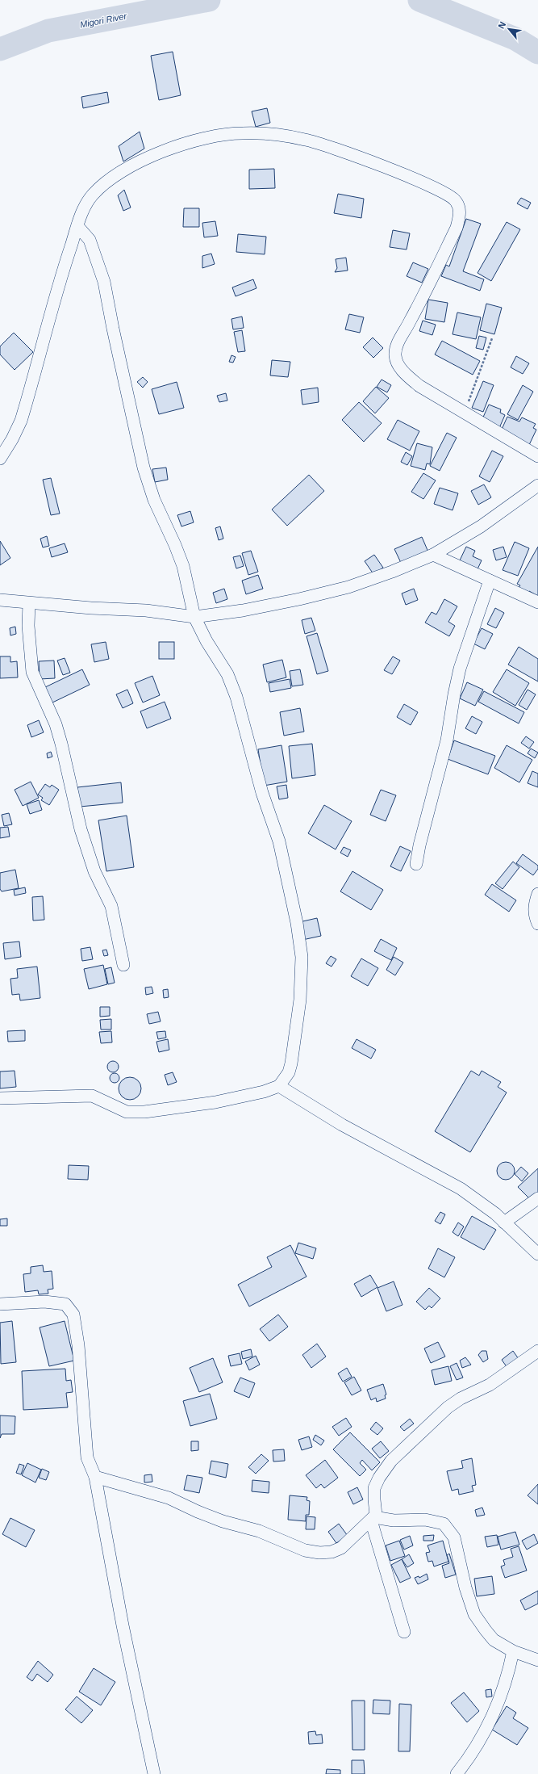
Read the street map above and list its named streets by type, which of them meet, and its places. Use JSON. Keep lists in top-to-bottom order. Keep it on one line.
{"water":["Migori River"],"north":"top left"}
